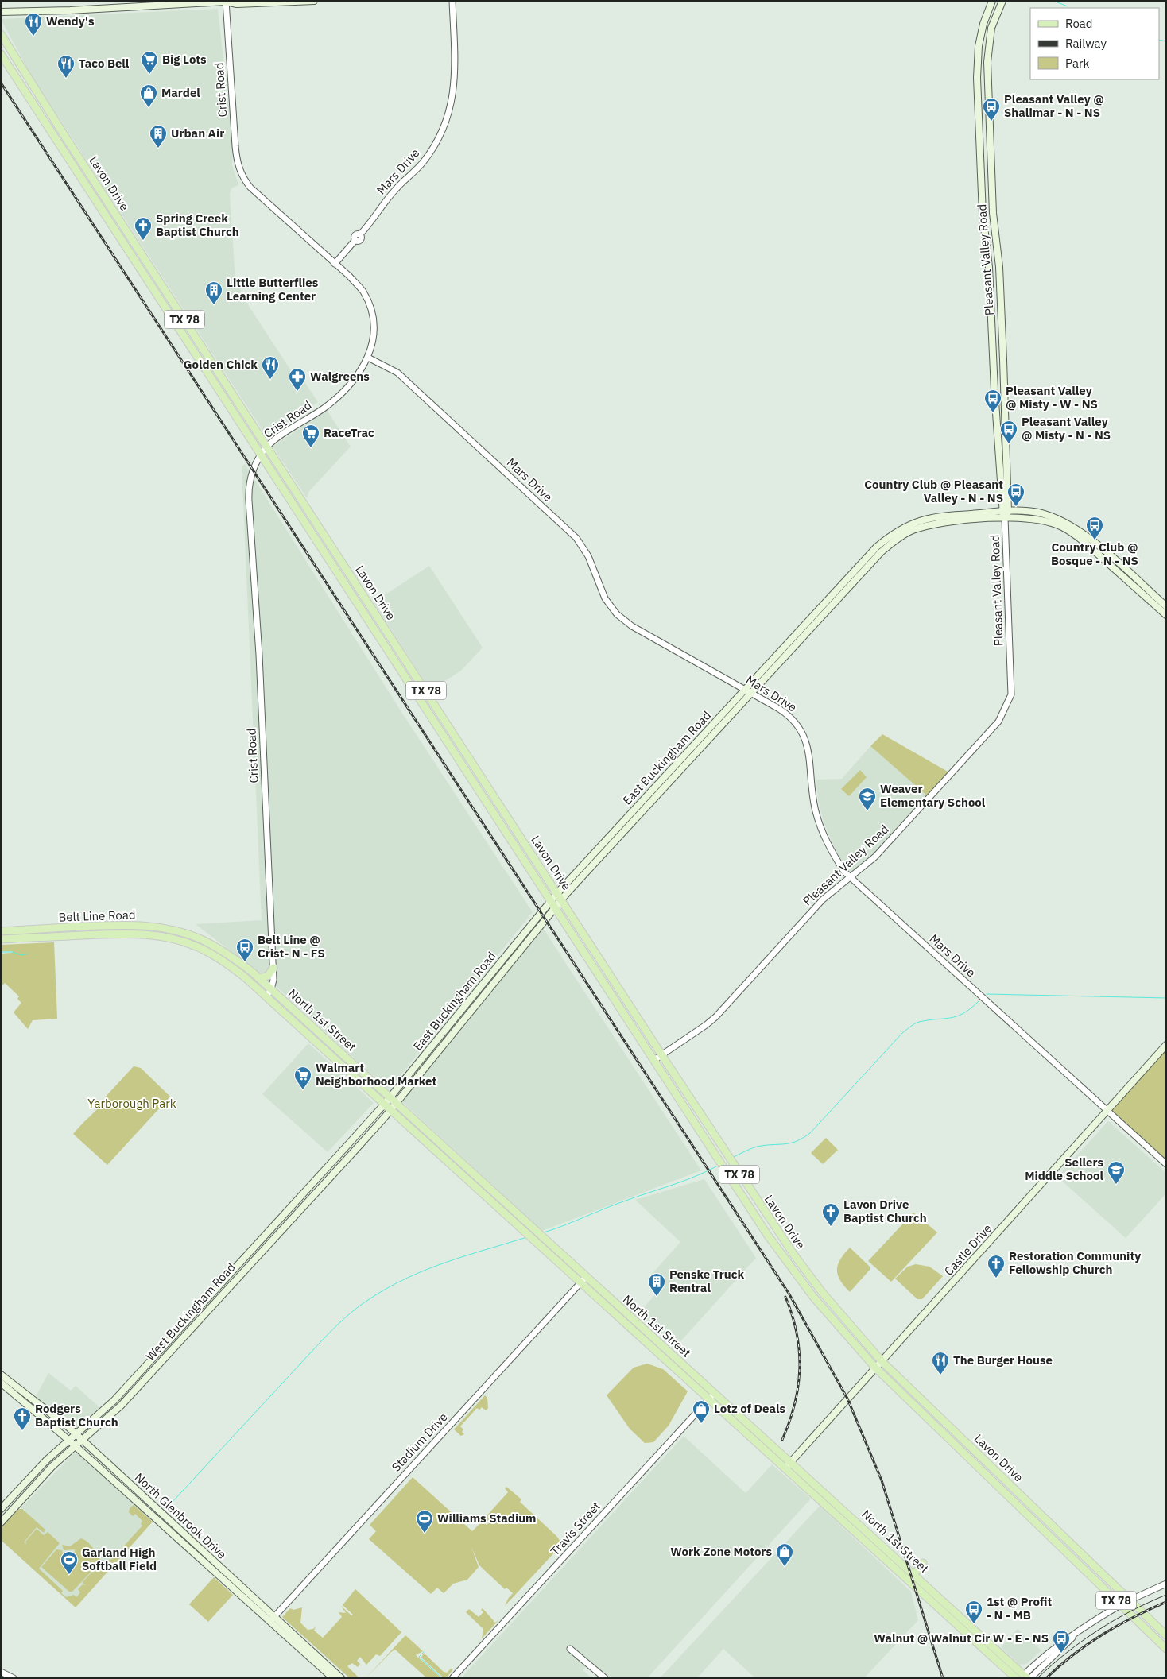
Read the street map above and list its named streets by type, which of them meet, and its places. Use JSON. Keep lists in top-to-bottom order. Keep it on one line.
{"streets":{"main road":["Lavon Drive","Pleasant Valley Road","TX 78","East Buckingham Road","Belt Line Road","North 1st Street","Castle Drive","West Buckingham Road","North Glenbrook Drive"],"street":["Crist Road","Mars Drive","Stadium Drive","Travis Street"]},"crossings":[["Crist Road","Mars Drive"],["Crist Road","Lavon Drive"],["Crist Road","Belt Line Road"],["Crist Road","North 1st Street"],["Mars Drive","Pleasant Valley Road"],["Mars Drive","East Buckingham Road"],["Mars Drive","Castle Drive"],["Lavon Drive","Pleasant Valley Road"],["Lavon Drive","East Buckingham Road"],["Lavon Drive","Castle Drive"],["Pleasant Valley Road","East Buckingham Road"],["East Buckingham Road","North 1st Street"],["East Buckingham Road","West Buckingham Road"],["Belt Line Road","North 1st Street"],["North 1st Street","Castle Drive"],["North 1st Street","West Buckingham Road"],["North 1st Street","Stadium Drive"],["North 1st Street","Travis Street"],["West Buckingham Road","North Glenbrook Drive"],["Stadium Drive","North Glenbrook Drive"]],"parks":["Yarborough Park"],"places":{"restaurant":["Wendy's","Taco Bell","Golden Chick","The Burger House"],"supermarket":["Big Lots","RaceTrac","Walmart Neighborhood Market"],"shop":["Mardel","Lotz of Deals","Work Zone Motors"],"bus stop":["Pleasant Valley @ Shalimar - N - NS","Pleasant Valley @ Misty - W - NS","Pleasant Valley @ Misty - N - NS","Country Club @ Pleasant Valley - N - NS","Country Club @ Bosque - N - NS","Belt Line @ Crist- N - FS","1st @ Profit - N - MB","Walnut @ Walnut Cir W - E - NS"],"building":["Urban Air","Little Butterflies Learning Center","Penske Truck Rentral"],"church":["Spring Creek Baptist Church","Lavon Drive Baptist Church","Restoration Community Fellowship Church","Rodgers Baptist Church"],"pharmacy":["Walgreens"],"school or university":["Weaver Elementary School","Sellers Middle School"],"sports":["Williams Stadium","Garland High Softball Field"]},"legend":["Road","Railway","Park"]}
